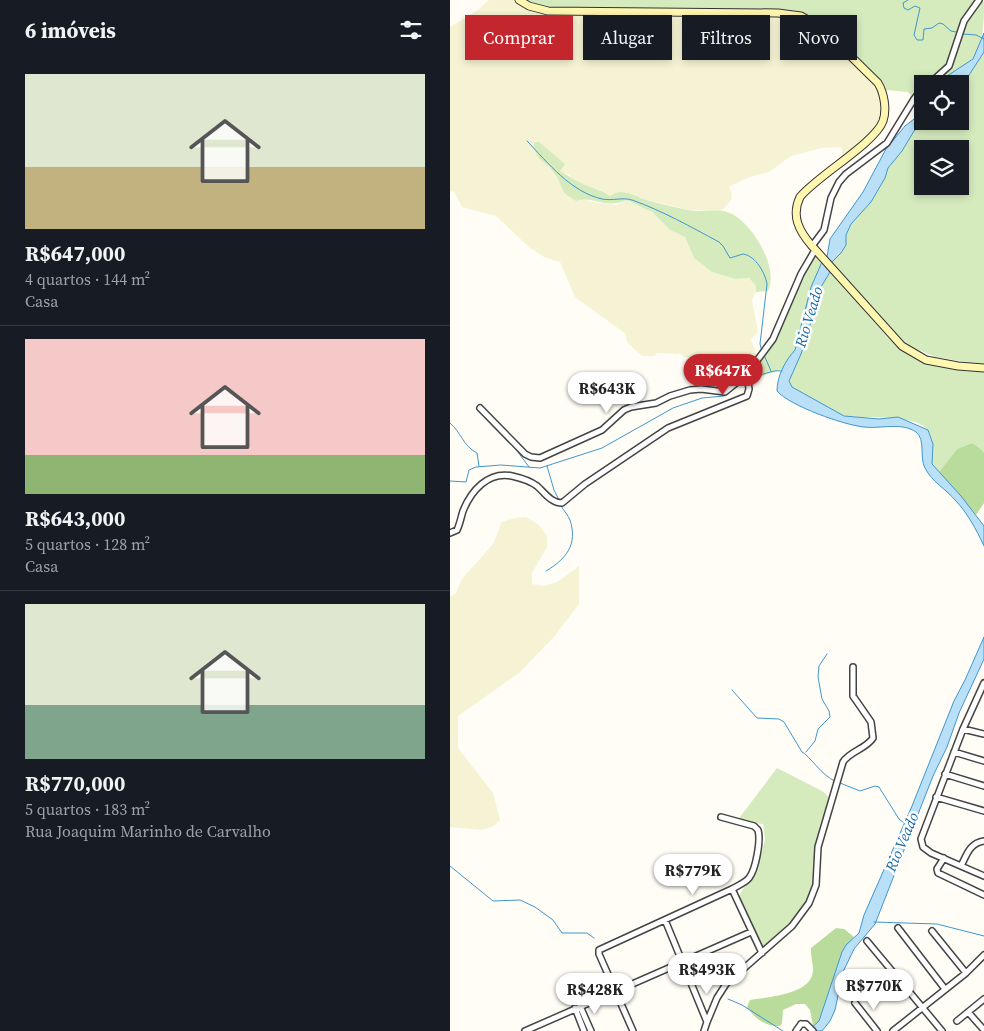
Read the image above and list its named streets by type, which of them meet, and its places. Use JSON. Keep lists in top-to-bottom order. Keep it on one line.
{"water":["Rio Veado"],"page":{"heading":"6 imóveis","chip":["Comprar","Alugar","Filtros","Novo"],"list":[{"name":"R$647,000","note":"4 quartos · 144 m² · Casa"},{"name":"R$643,000","note":"5 quartos · 128 m² · Casa"},{"name":"R$770,000","note":"5 quartos · 183 m² · Rua Joaquim Marinho de Carvalho"}],"price":["R$647K","R$643K","R$779K","R$493K","R$770K","R$428K"]}}
